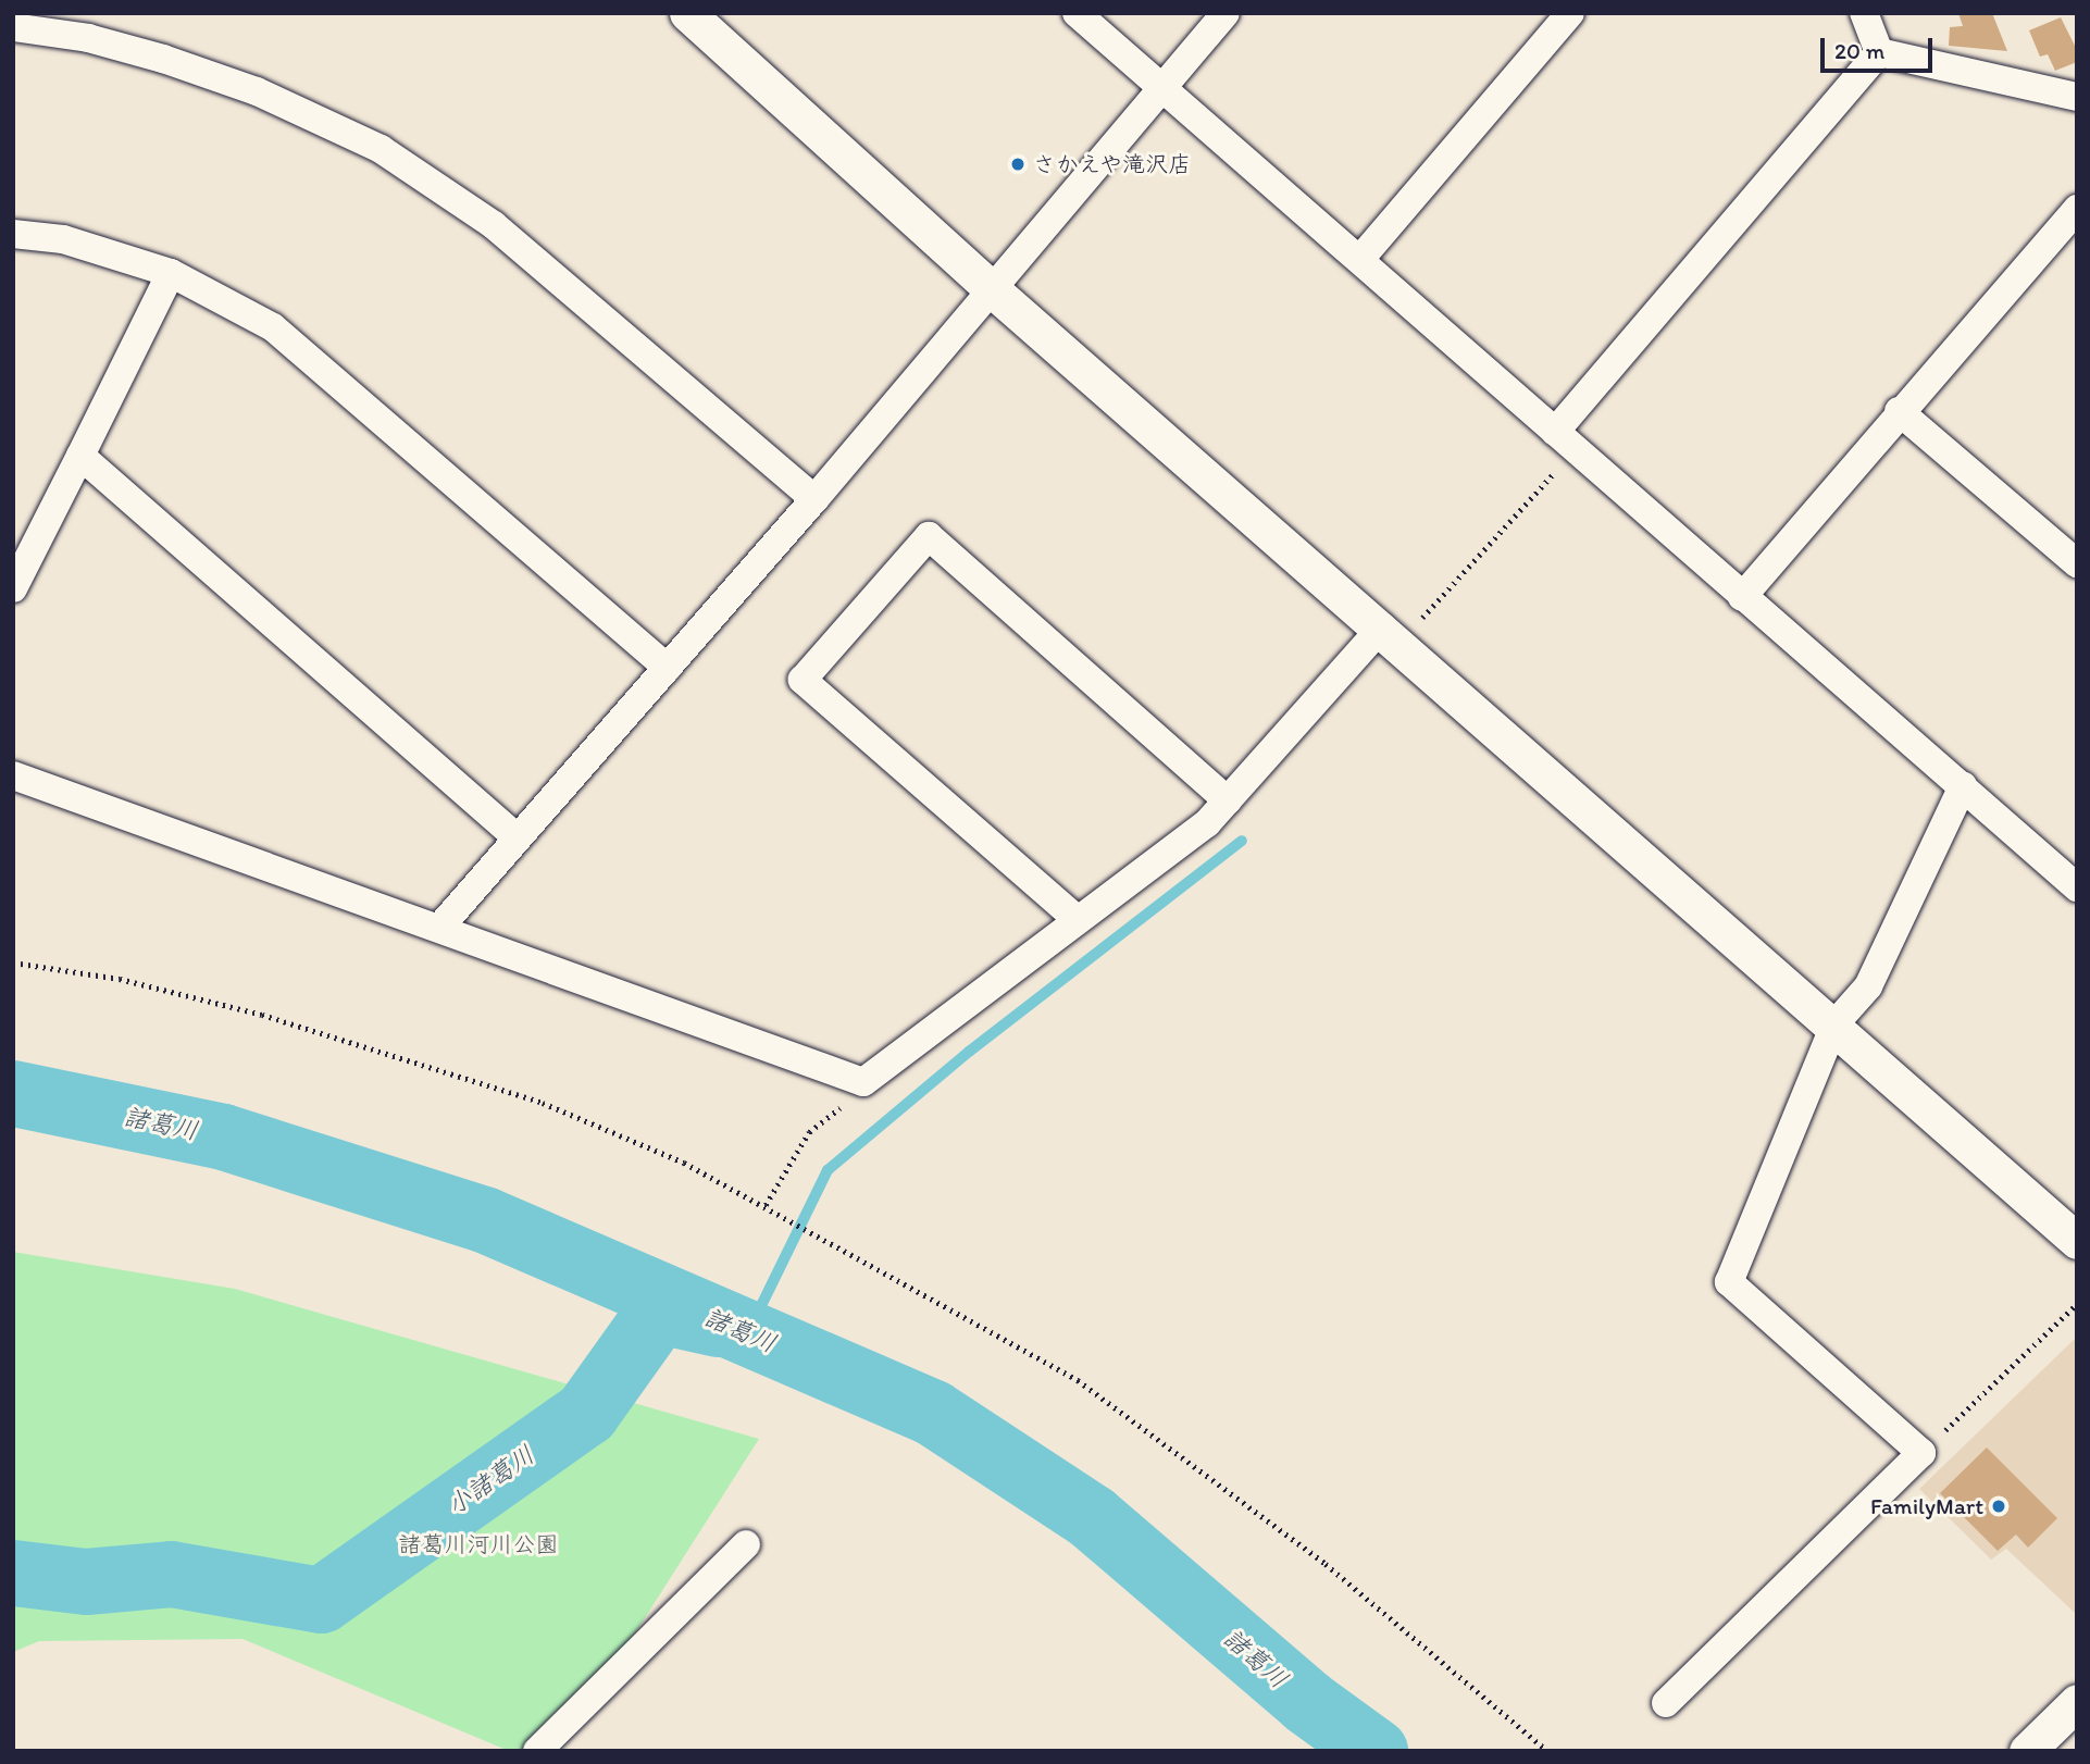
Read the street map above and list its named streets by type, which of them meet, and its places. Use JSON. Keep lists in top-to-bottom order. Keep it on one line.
{"water":["諸葛川","小諸葛川"],"parks":["諸葛川河川公園"],"places":["さかえや滝沢店","FamilyMart"],"scale_bar":"20 m"}
